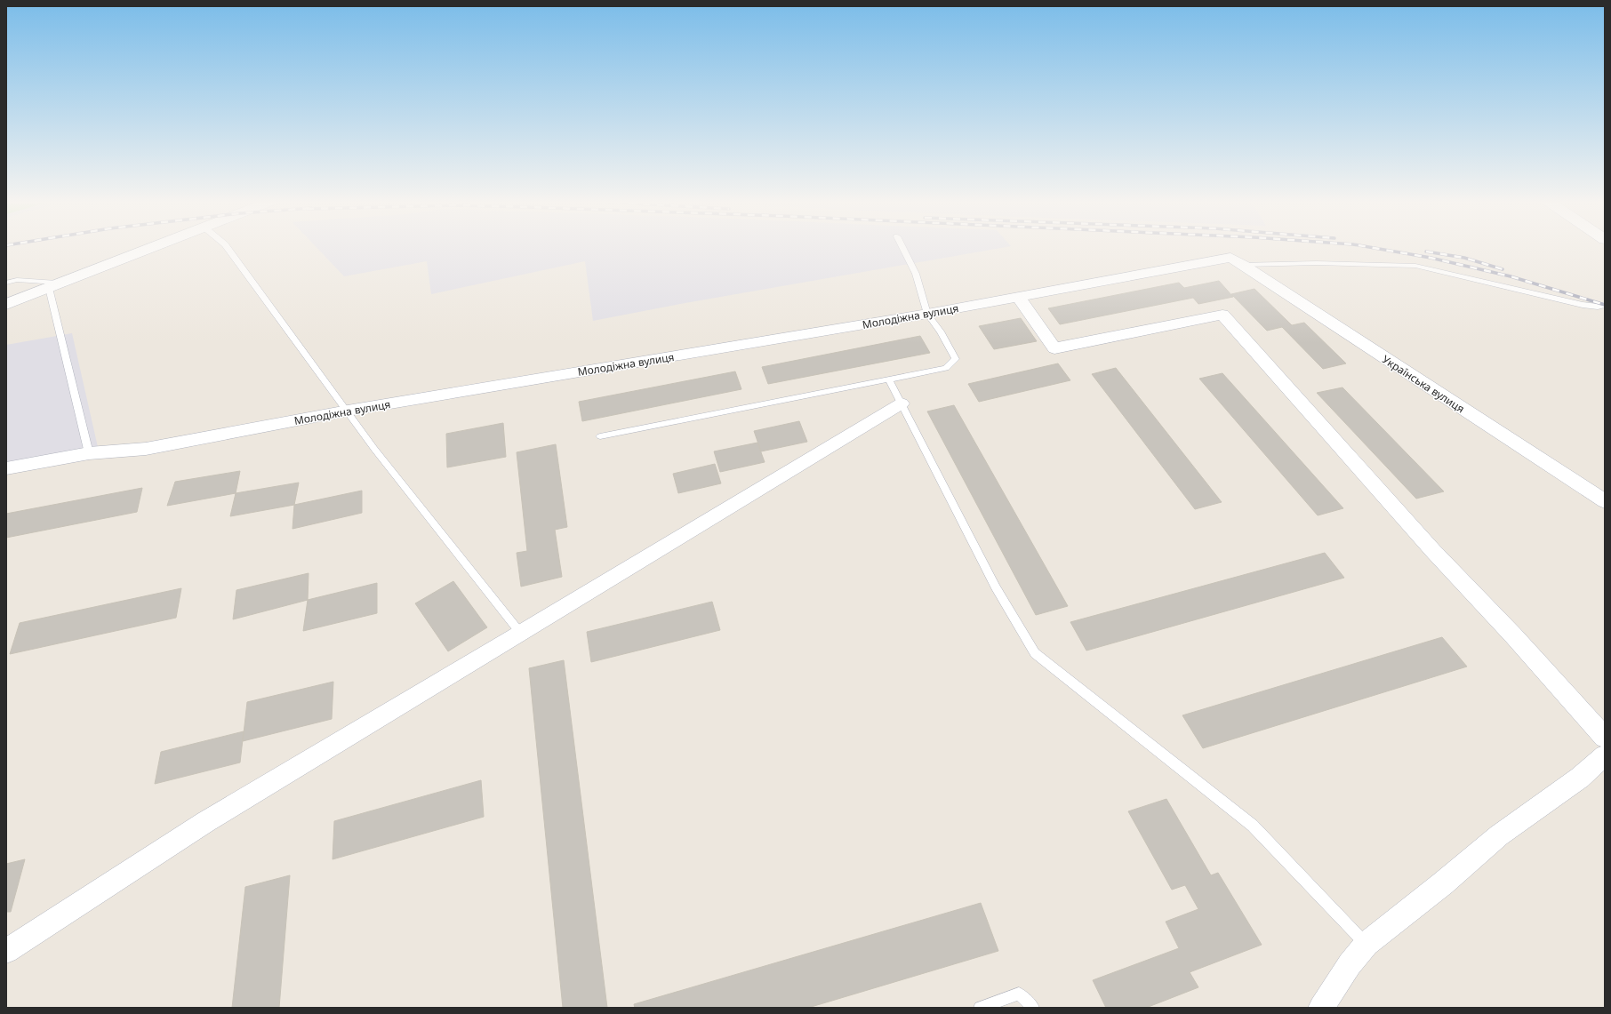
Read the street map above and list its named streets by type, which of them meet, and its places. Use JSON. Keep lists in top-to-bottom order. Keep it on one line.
{"streets":{"street":["Молодіжна вулиця","Українська вулиця"]},"crossings":[["Молодіжна вулиця","Українська вулиця"]]}
